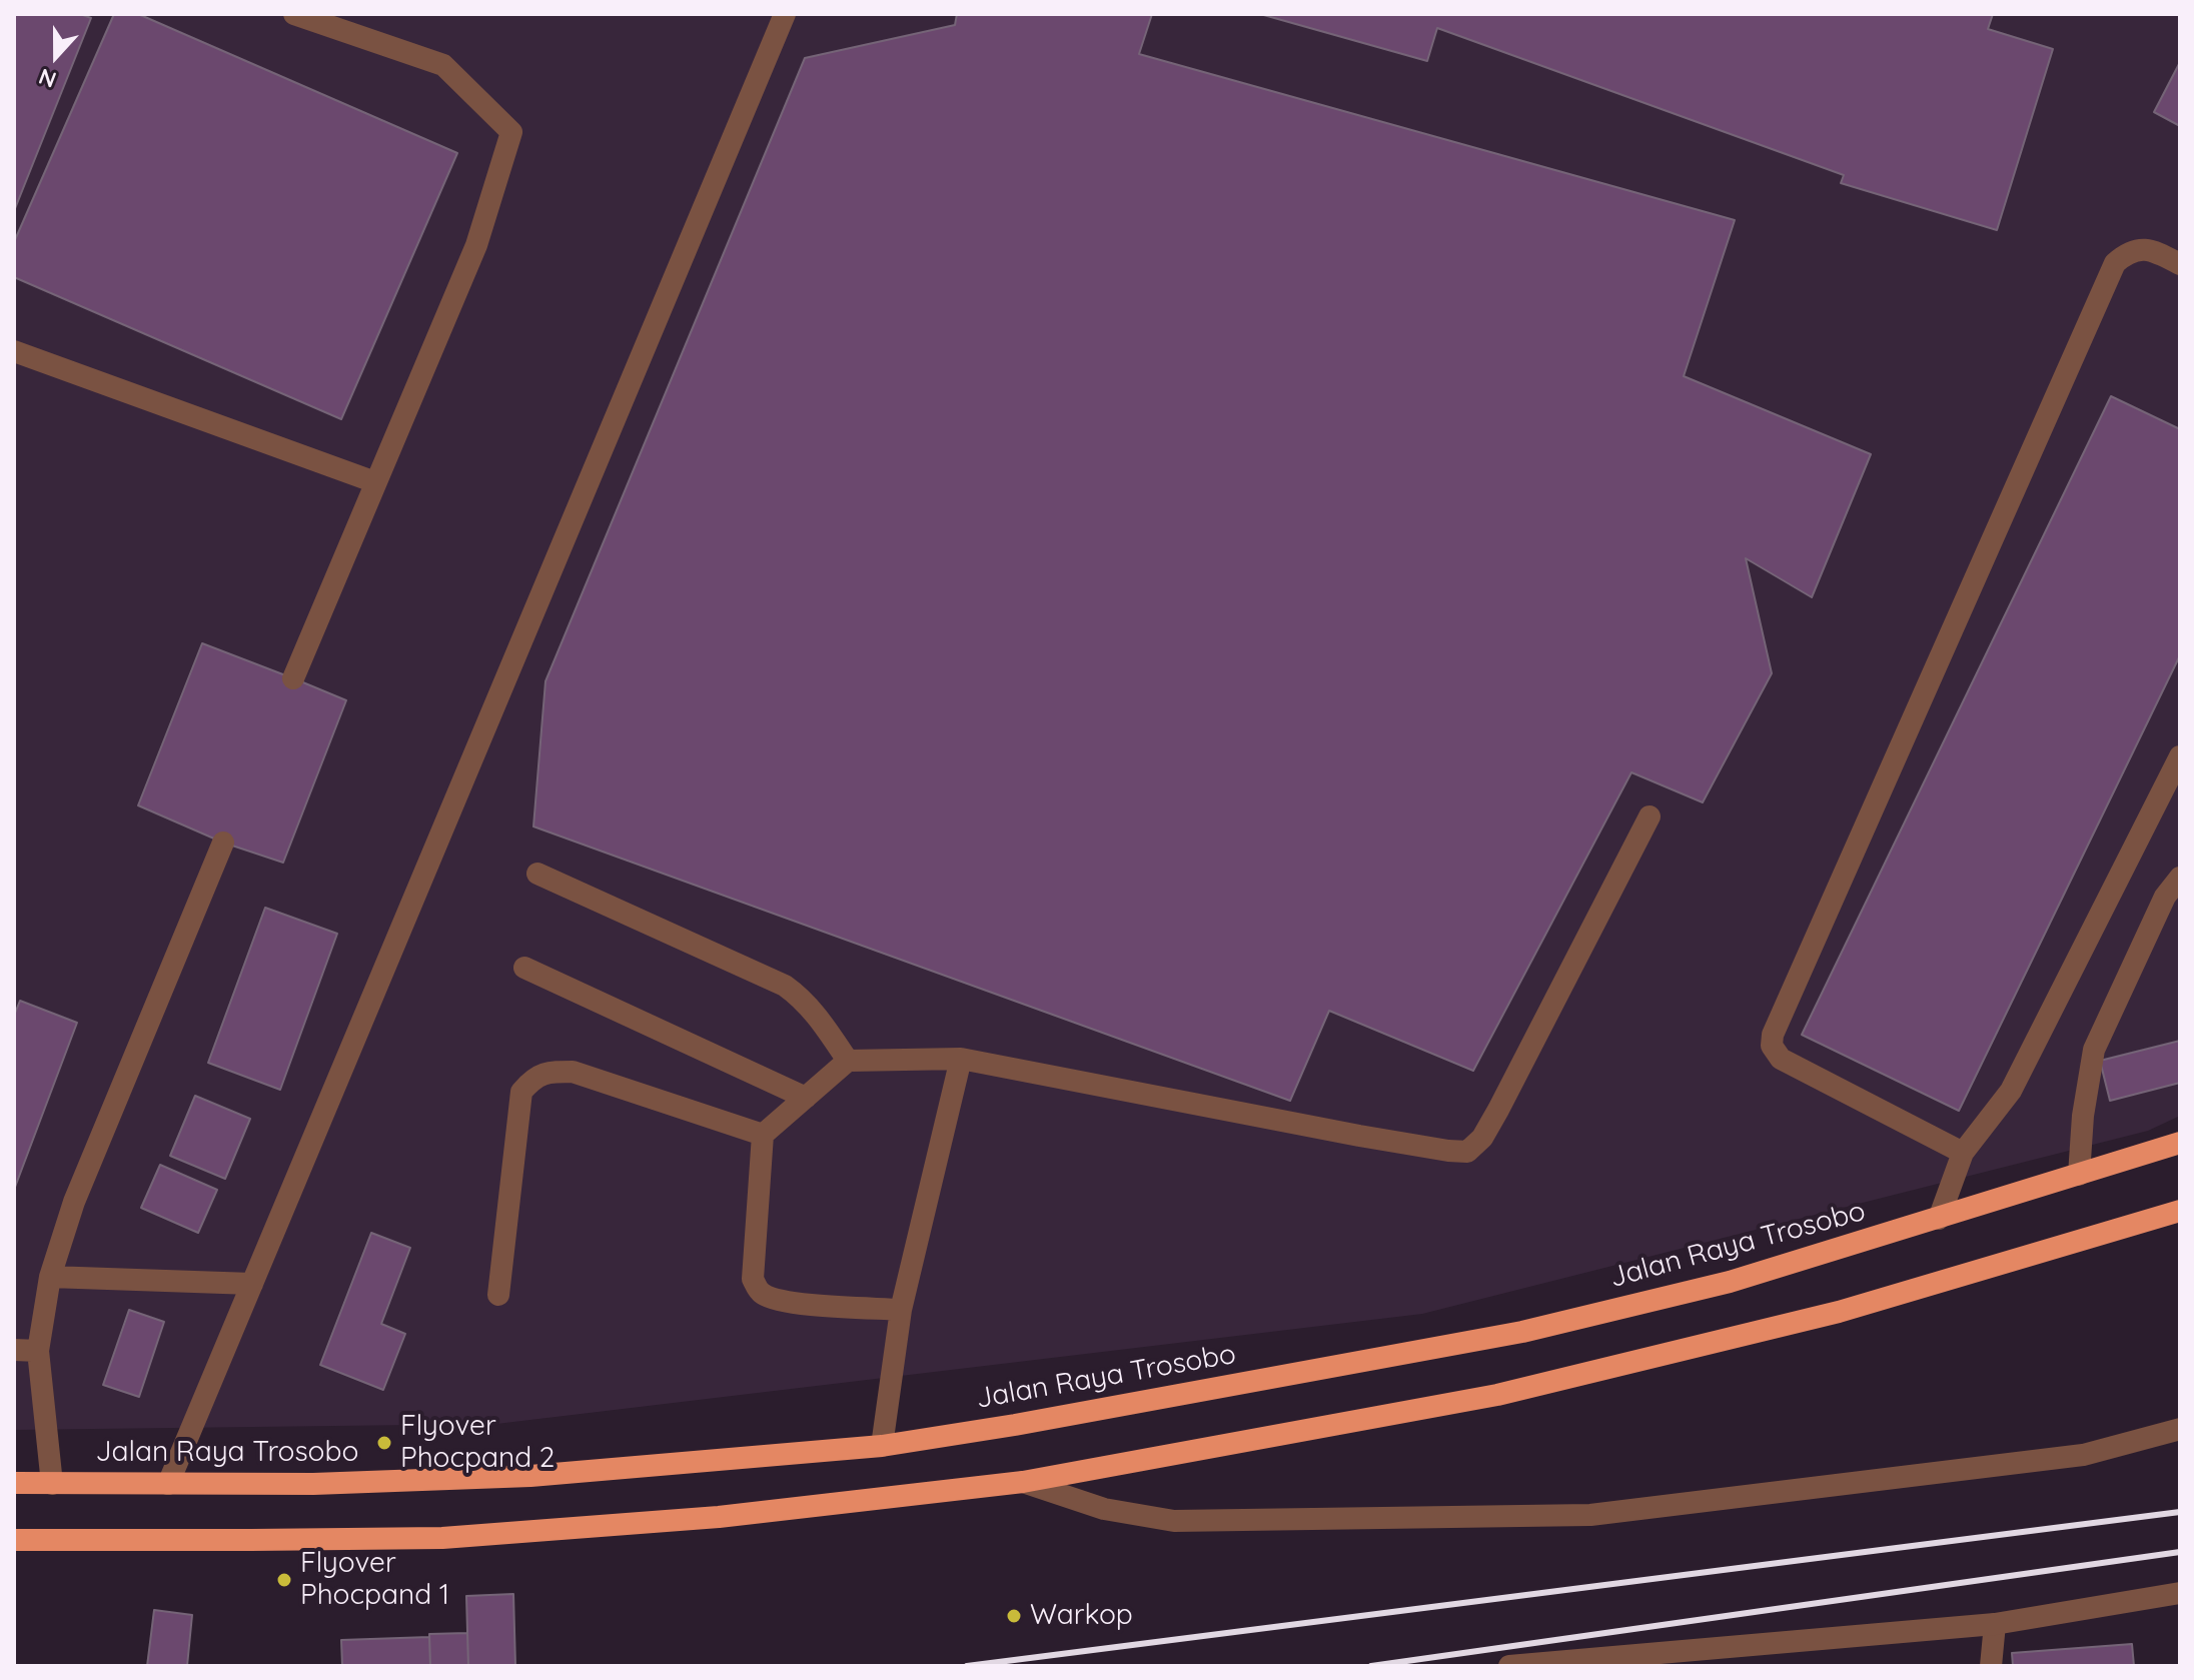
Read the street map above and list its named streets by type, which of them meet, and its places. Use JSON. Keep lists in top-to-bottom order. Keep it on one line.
{"streets":{"highway":["Jalan Raya Trosobo"]},"places":["Flyover Phocpand 2","Flyover Phocpand 1","Warkop"],"north":"bottom"}
